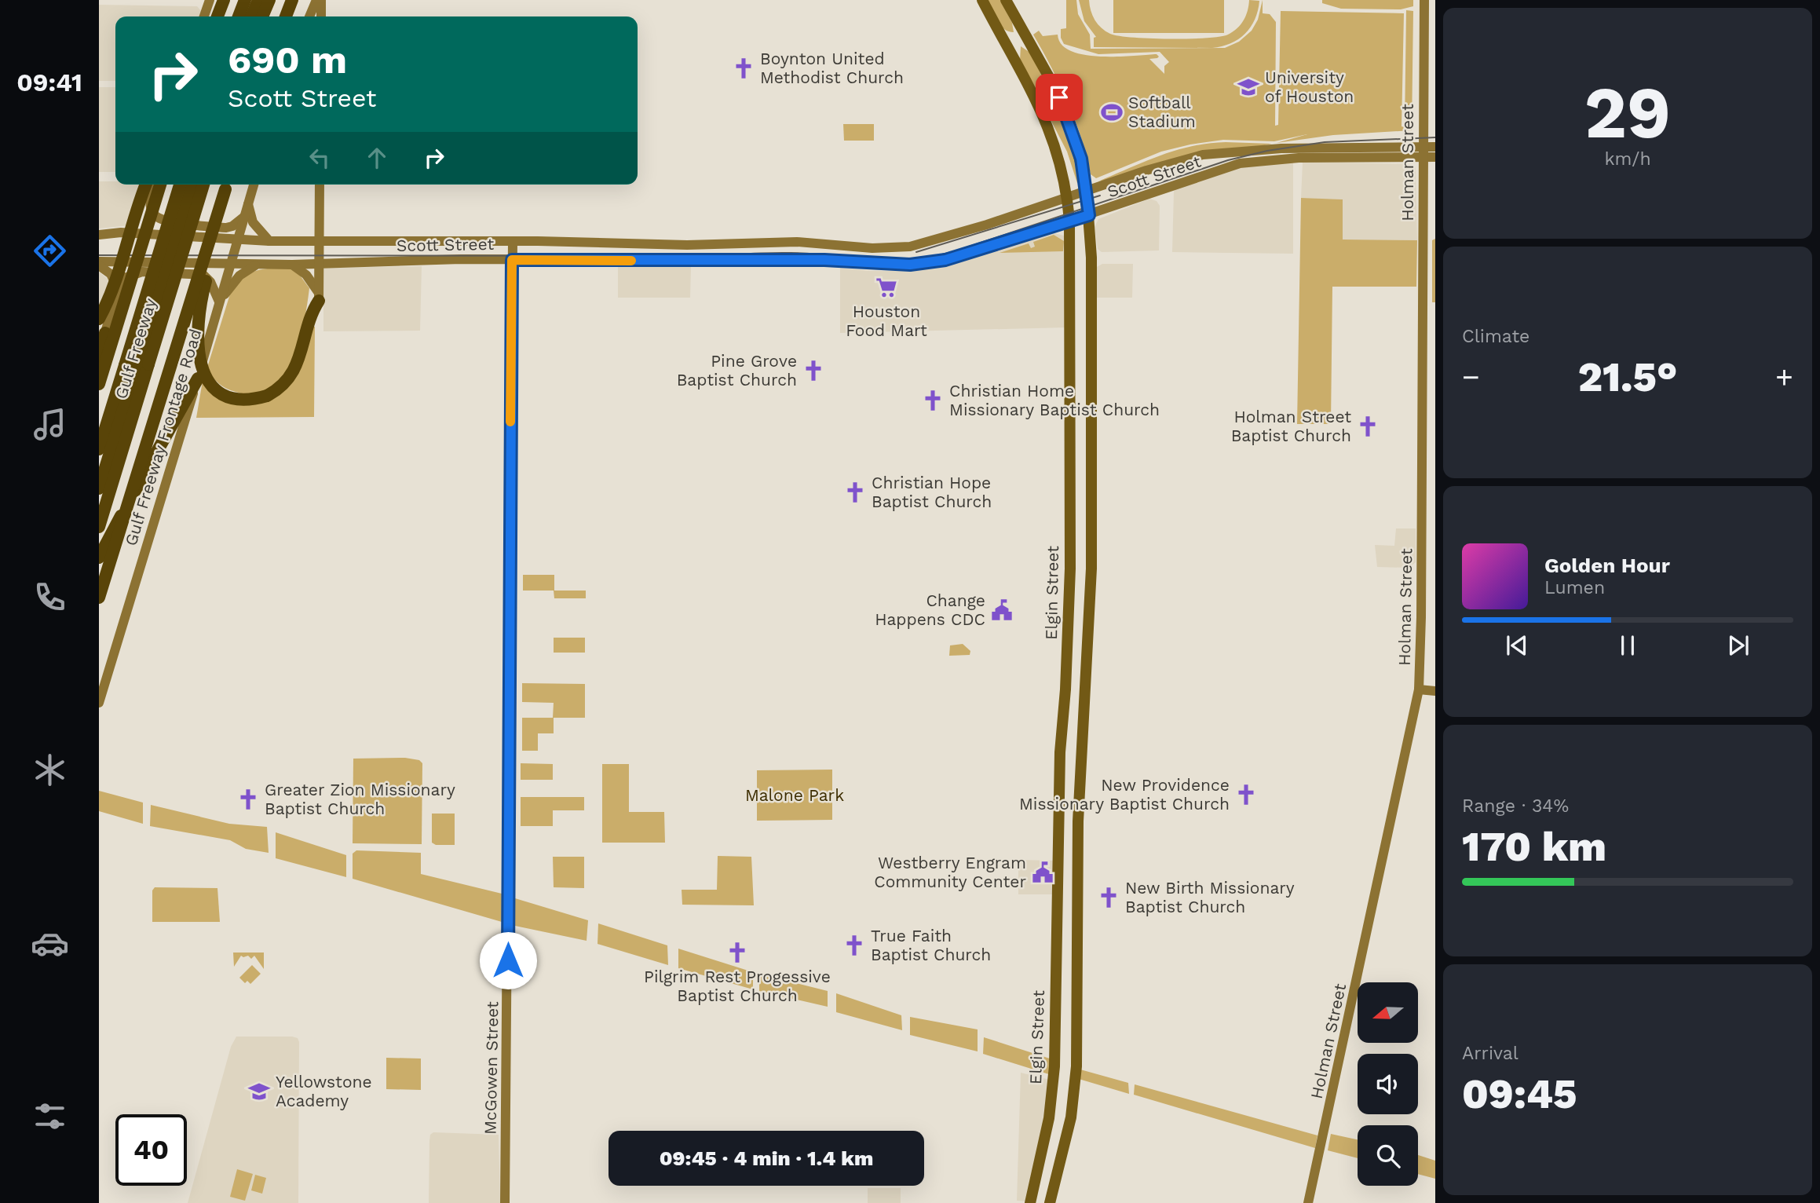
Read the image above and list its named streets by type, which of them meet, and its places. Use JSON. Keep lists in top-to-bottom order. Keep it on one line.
{"streets":{"highway":["Gulf Freeway"],"main road":["Holman Street","Scott Street","Gulf Freeway Frontage Road","Elgin Street","McGowen Street"]},"crossings":[["Holman Street","Scott Street"],["Scott Street","Gulf Freeway Frontage Road"],["Scott Street","Elgin Street"],["Scott Street","McGowen Street"]],"parks":["Malone Park"],"places":{"church":["Boynton United Methodist Church","Pine Grove Baptist Church","Christian Home Missionary Baptist Church","Holman Street Baptist Church","Christian Hope Baptist Church","New Providence Missionary Baptist Church","Greater Zion Missionary Baptist Church","New Birth Missionary Baptist Church","True Faith Baptist Church","Pilgrim Rest Progessive Baptist Church"],"school or university":["University of Houston","Yellowstone Academy"],"sports":["Softball Stadium"],"supermarket":["Houston Food Mart"],"public building":["Change Happens CDC","Westberry Engram Community Center"]},"north":"left","page":{"tabs":"09:41","tile":[["29","km/h"],"Climate",["Range · 34%","170 km"],["Arrival","09:45"]],"turn":["690 m","Scott Street"],"heat":["−","21.5°","+"],"song":["Golden Hour","Lumen"],"limit":"40","trip":"09:45 · 4 min · 1.4 km"}}
